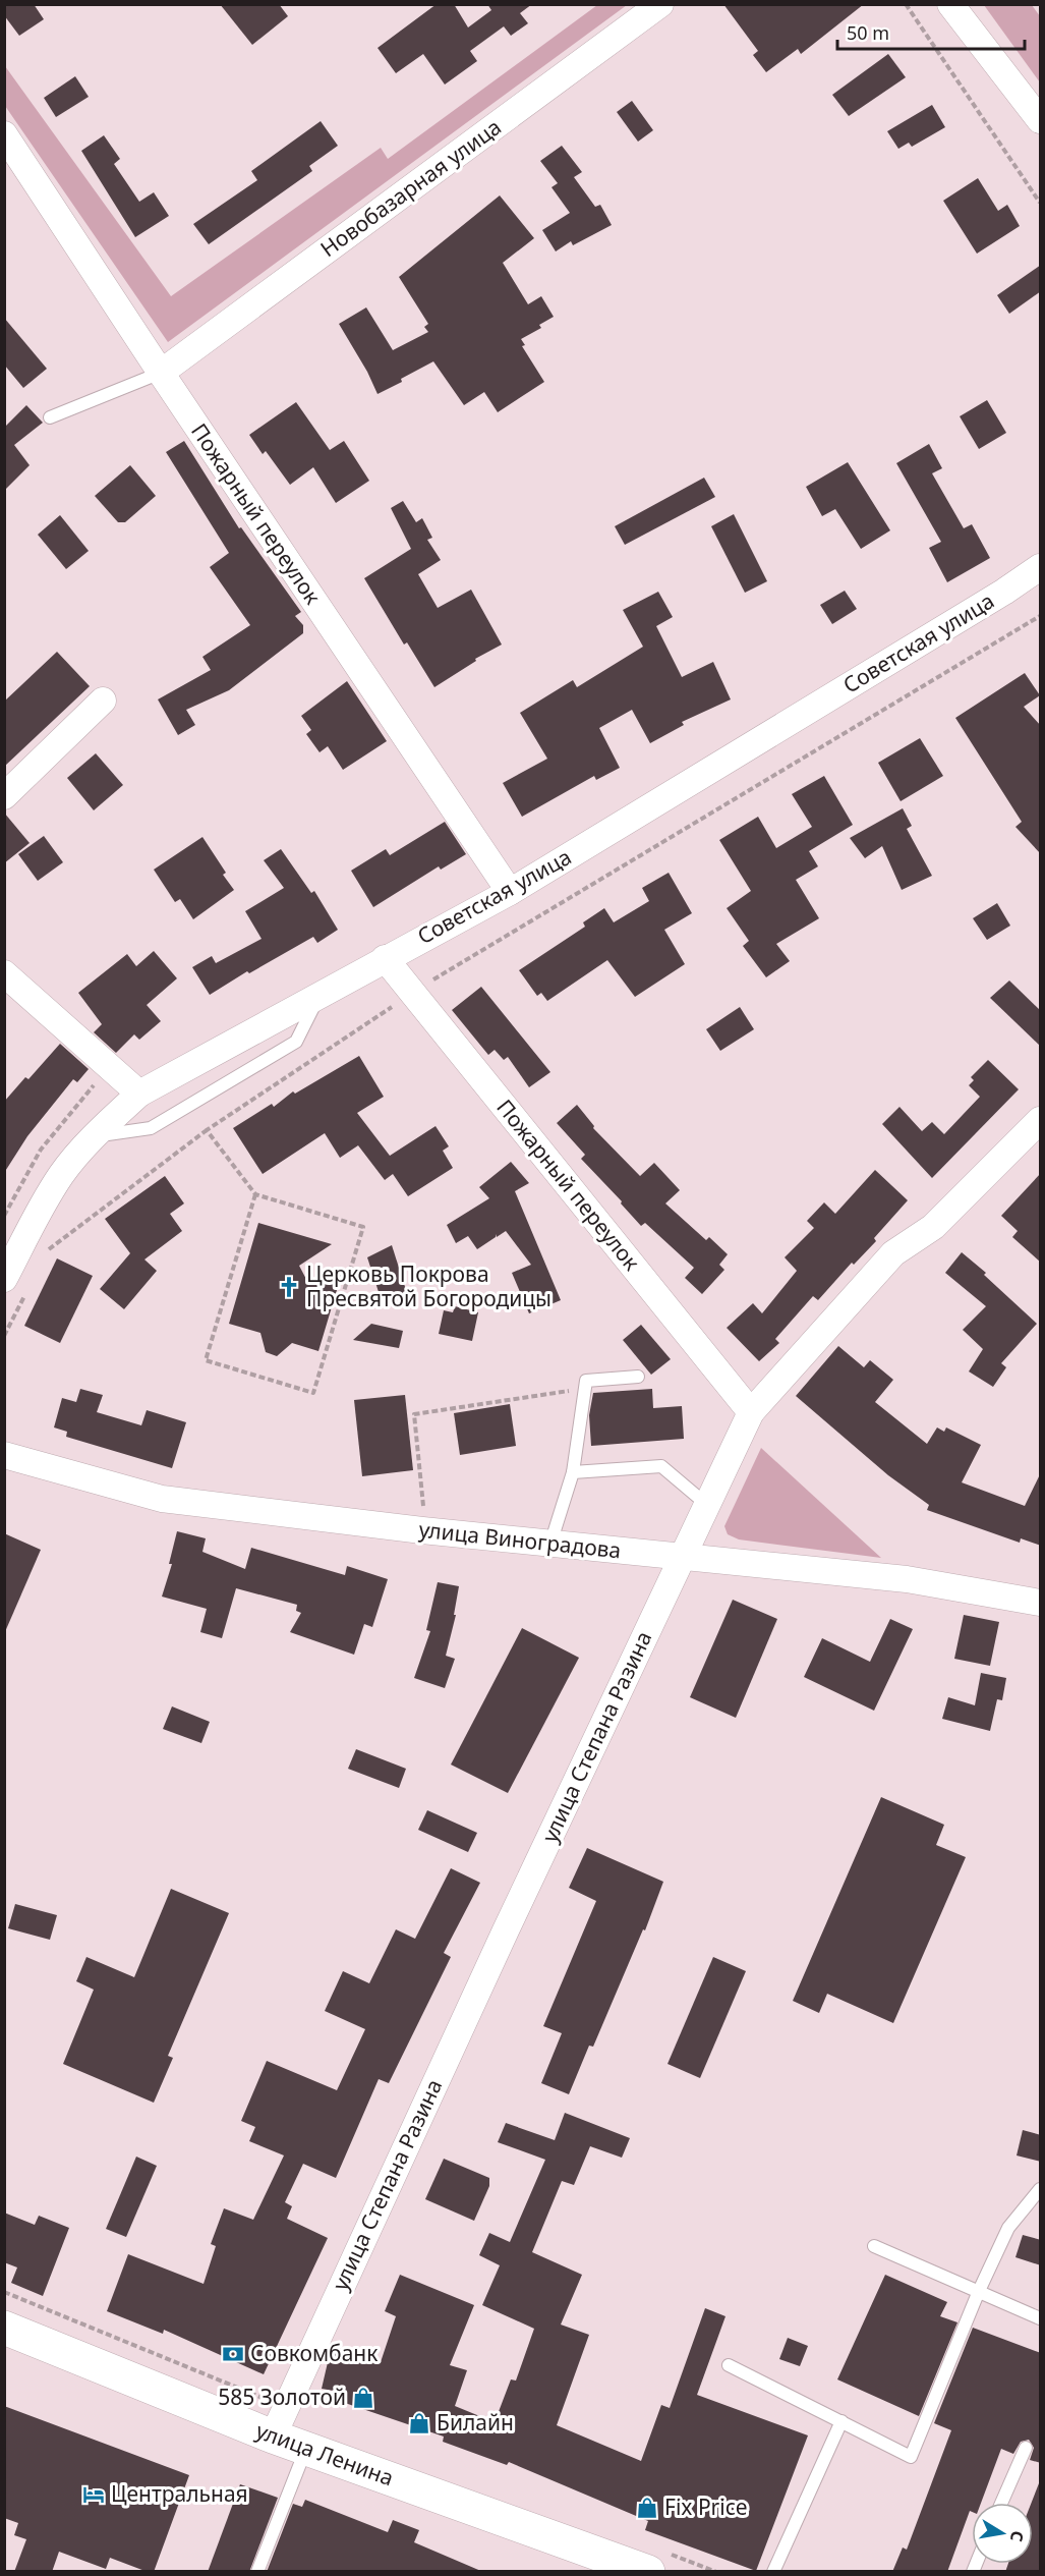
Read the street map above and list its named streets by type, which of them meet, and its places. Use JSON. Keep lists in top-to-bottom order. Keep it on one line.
{"streets":{"main road":["улица Ленина"],"street":["Новобазарная улица","Пожарный переулок","Советская улица","улица Виноградова","улица Степана Разина"]},"crossings":[["Новобазарная улица","Пожарный переулок"],["Пожарный переулок","Советская улица"],["Пожарный переулок","улица Степана Разина"],["улица Виноградова","улица Степана Разина"],["улица Степана Разина","улица Ленина"]],"places":{"church":["Церковь Покрова Пресвятой Богородицы"],"bank":["Совкомбанк"],"shop":["585 Золотой","Билайн","Fix Price"],"hotel":["Центральная"]},"scale_bar":"50 m","north":"right"}
